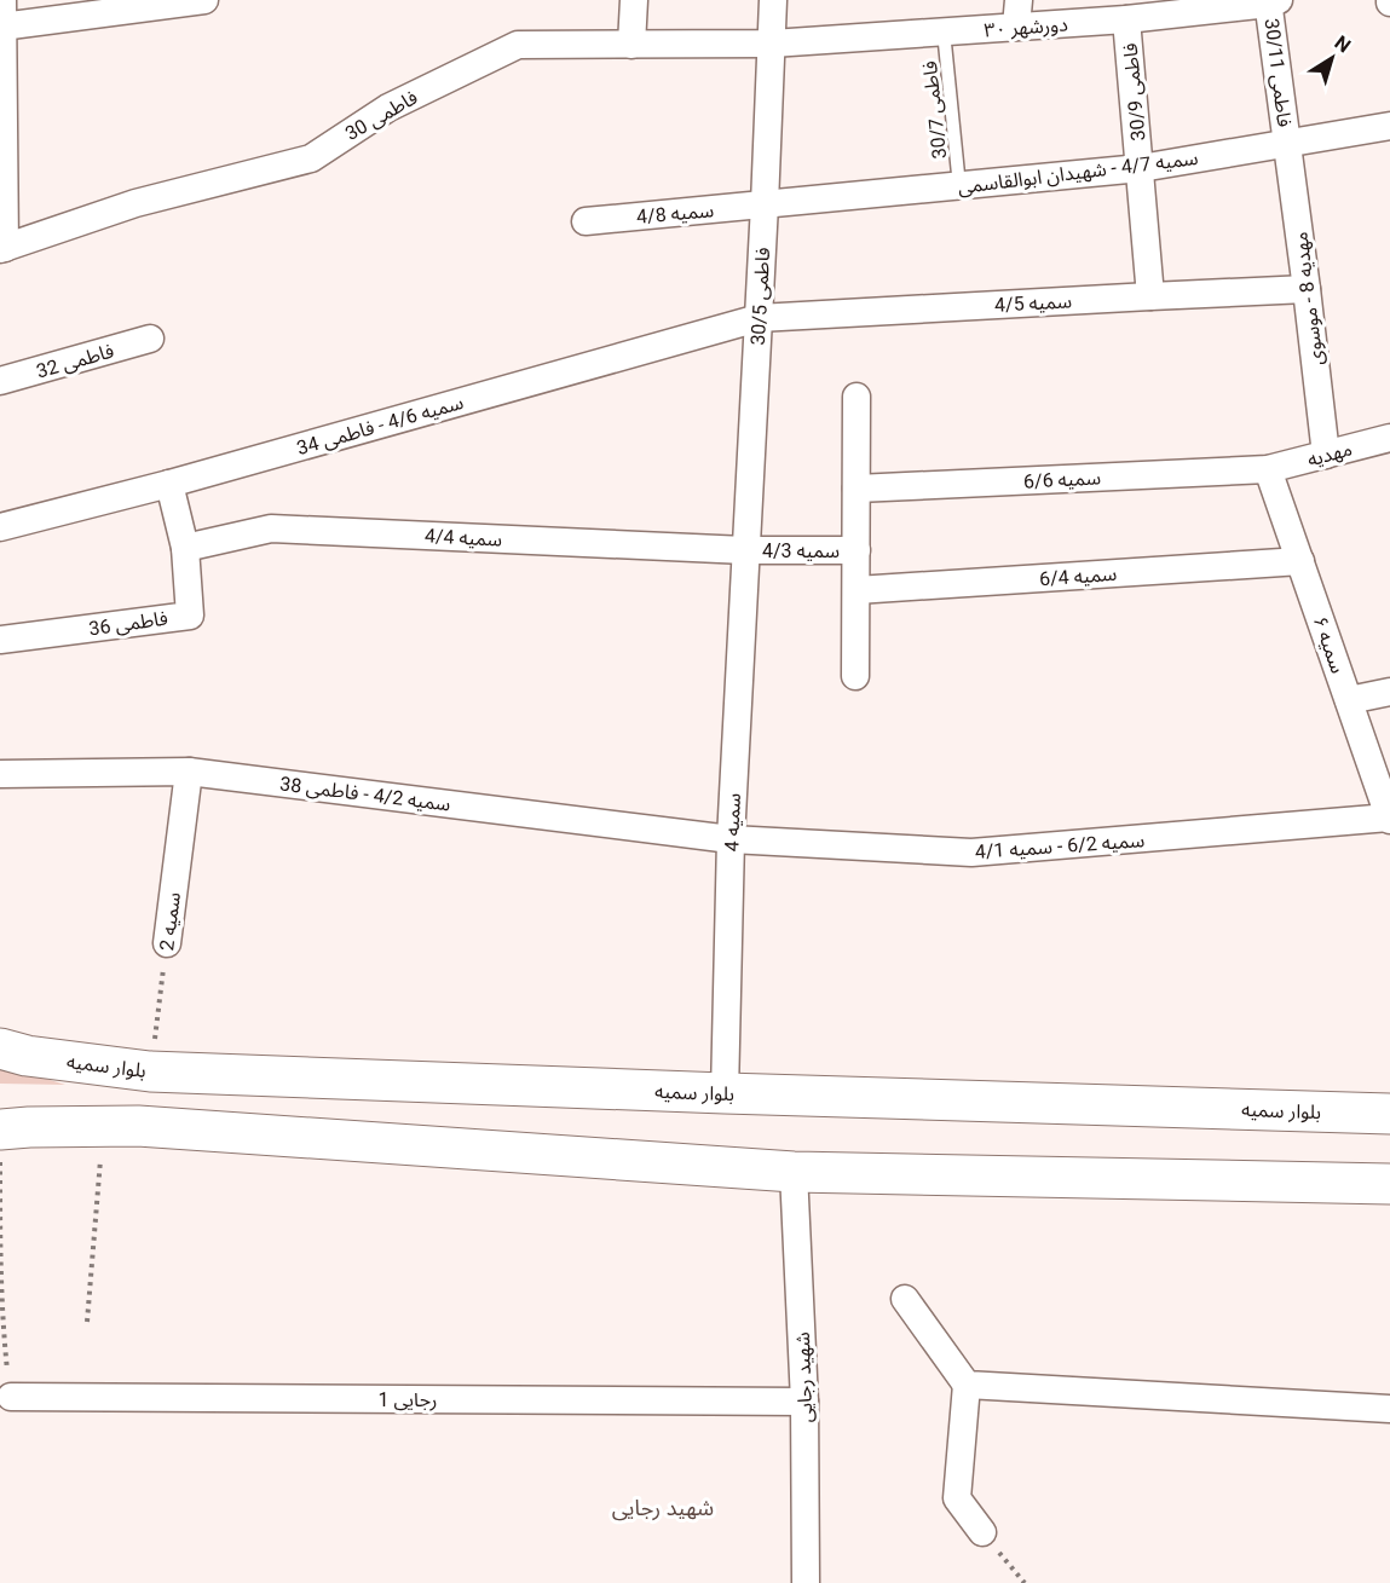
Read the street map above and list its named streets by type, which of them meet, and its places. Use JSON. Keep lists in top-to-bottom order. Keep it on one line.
{"streets":{"main road":["بلوار سمیه"],"street":["دورشهر ۳۰","فاطمی 30/11","فاطمی 30/9","فاطمی 30","سمیه 4/7 - شهیدان ابوالقاسمی","سمیه 4/8","فاطمی 30/5","مهدیه 8 - موسوی","سمیه 4/5","فاطمی 32","سمیه 4/6 - فاطمی 34","مهدیه","سمیه 6/6","سمیه 4/4","سمیه 4/3","سمیه 6/4","فاطمی 36","سمیه ۶","سمیه 4/2 - فاطمی 38","سمیه 4","سمیه 6/2 - سمیه 4/1","سمیه 2","شهید رجایی","رجایی 1"],"lane":["فاطمی 30/7"]},"crossings":[["دورشهر ۳۰","فاطمی 30/11"],["دورشهر ۳۰","فاطمی 30/9"],["دورشهر ۳۰","فاطمی 30/7"],["دورشهر ۳۰","فاطمی 30"],["دورشهر ۳۰","فاطمی 30/5"],["فاطمی 30/11","سمیه 4/7 - شهیدان ابوالقاسمی"],["فاطمی 30/11","مهدیه 8 - موسوی"],["فاطمی 30/9","سمیه 4/7 - شهیدان ابوالقاسمی"],["فاطمی 30/9","سمیه 4/5"],["فاطمی 30/7","سمیه 4/7 - شهیدان ابوالقاسمی"],["فاطمی 30","فاطمی 30/5"],["سمیه 4/7 - شهیدان ابوالقاسمی","سمیه 4/8"],["سمیه 4/7 - شهیدان ابوالقاسمی","فاطمی 30/5"],["سمیه 4/7 - شهیدان ابوالقاسمی","مهدیه 8 - موسوی"],["سمیه 4/8","فاطمی 30/5"],["فاطمی 30/5","سمیه 4/5"],["فاطمی 30/5","سمیه 4/6 - فاطمی 34"],["فاطمی 30/5","سمیه 4/4"],["فاطمی 30/5","سمیه 4/3"],["فاطمی 30/5","سمیه 4"],["مهدیه 8 - موسوی","سمیه 4/5"],["مهدیه 8 - موسوی","مهدیه"],["سمیه 4/5","سمیه 4/6 - فاطمی 34"],["مهدیه","سمیه 6/6"],["مهدیه","سمیه ۶"],["سمیه 6/6","سمیه ۶"],["سمیه 4/4","سمیه 4/3"],["سمیه 4/4","فاطمی 36"],["سمیه 4/4","سمیه 4"],["سمیه 4/3","سمیه 4"],["سمیه 6/4","سمیه ۶"],["سمیه ۶","سمیه 6/2 - سمیه 4/1"],["سمیه 4/2 - فاطمی 38","سمیه 4"],["سمیه 4/2 - فاطمی 38","سمیه 6/2 - سمیه 4/1"],["سمیه 4/2 - فاطمی 38","سمیه 2"],["سمیه 4","سمیه 6/2 - سمیه 4/1"],["سمیه 4","بلوار سمیه"],["سمیه 2","بلوار سمیه"],["شهید رجایی","رجایی 1"]],"districts":["شهید رجایی"],"north":"top right"}
